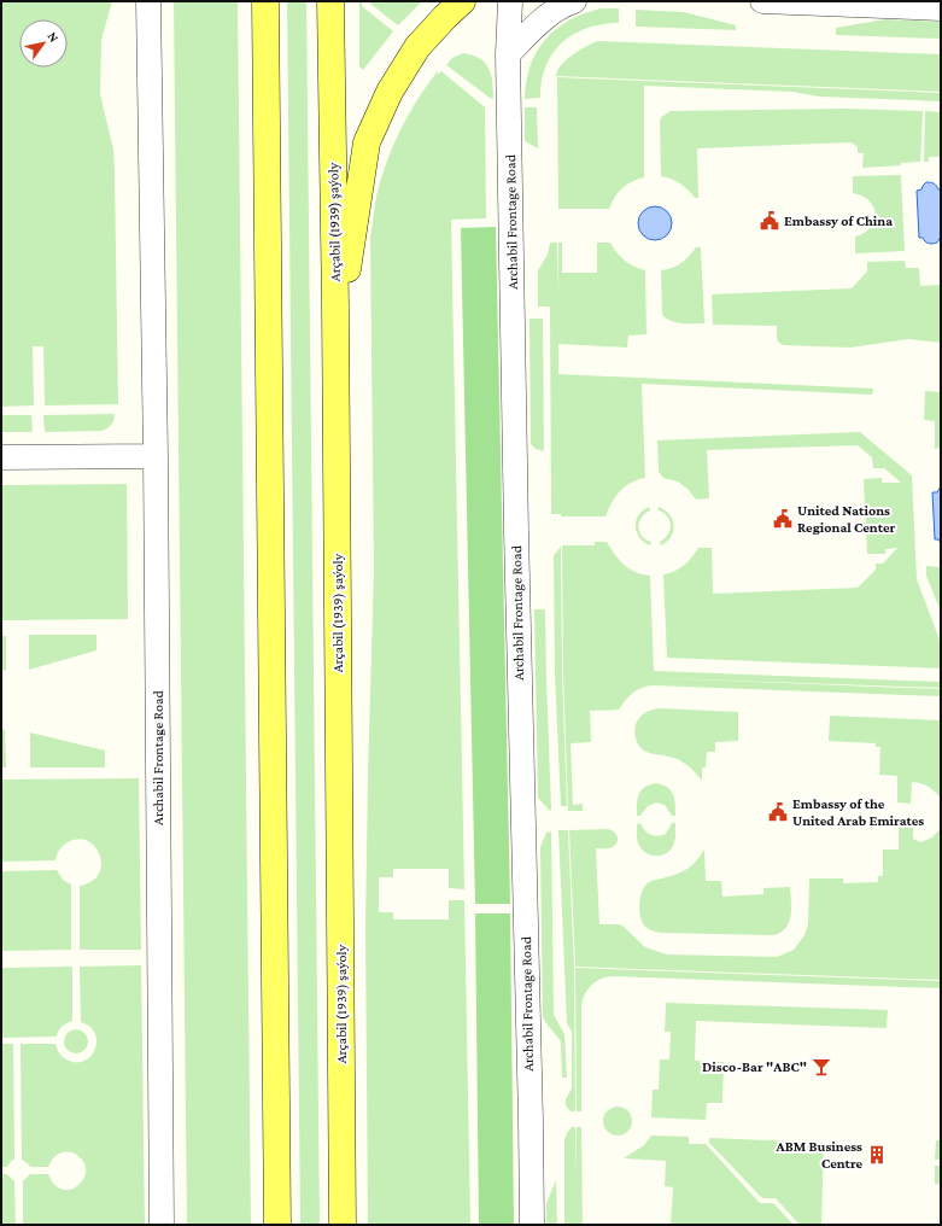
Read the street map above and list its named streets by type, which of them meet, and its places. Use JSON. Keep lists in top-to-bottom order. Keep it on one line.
{"streets":{"main road":["Arçabil (1939) şaýoly"],"street":["Archabil Frontage Road"]},"places":{"public building":["Embassy of China","United Nations Regional Center","Embassy of the United Arab Emirates"],"bar":["Disco-Bar \"ABC\""],"building":["ABM Business Centre"]},"north":"top right"}
